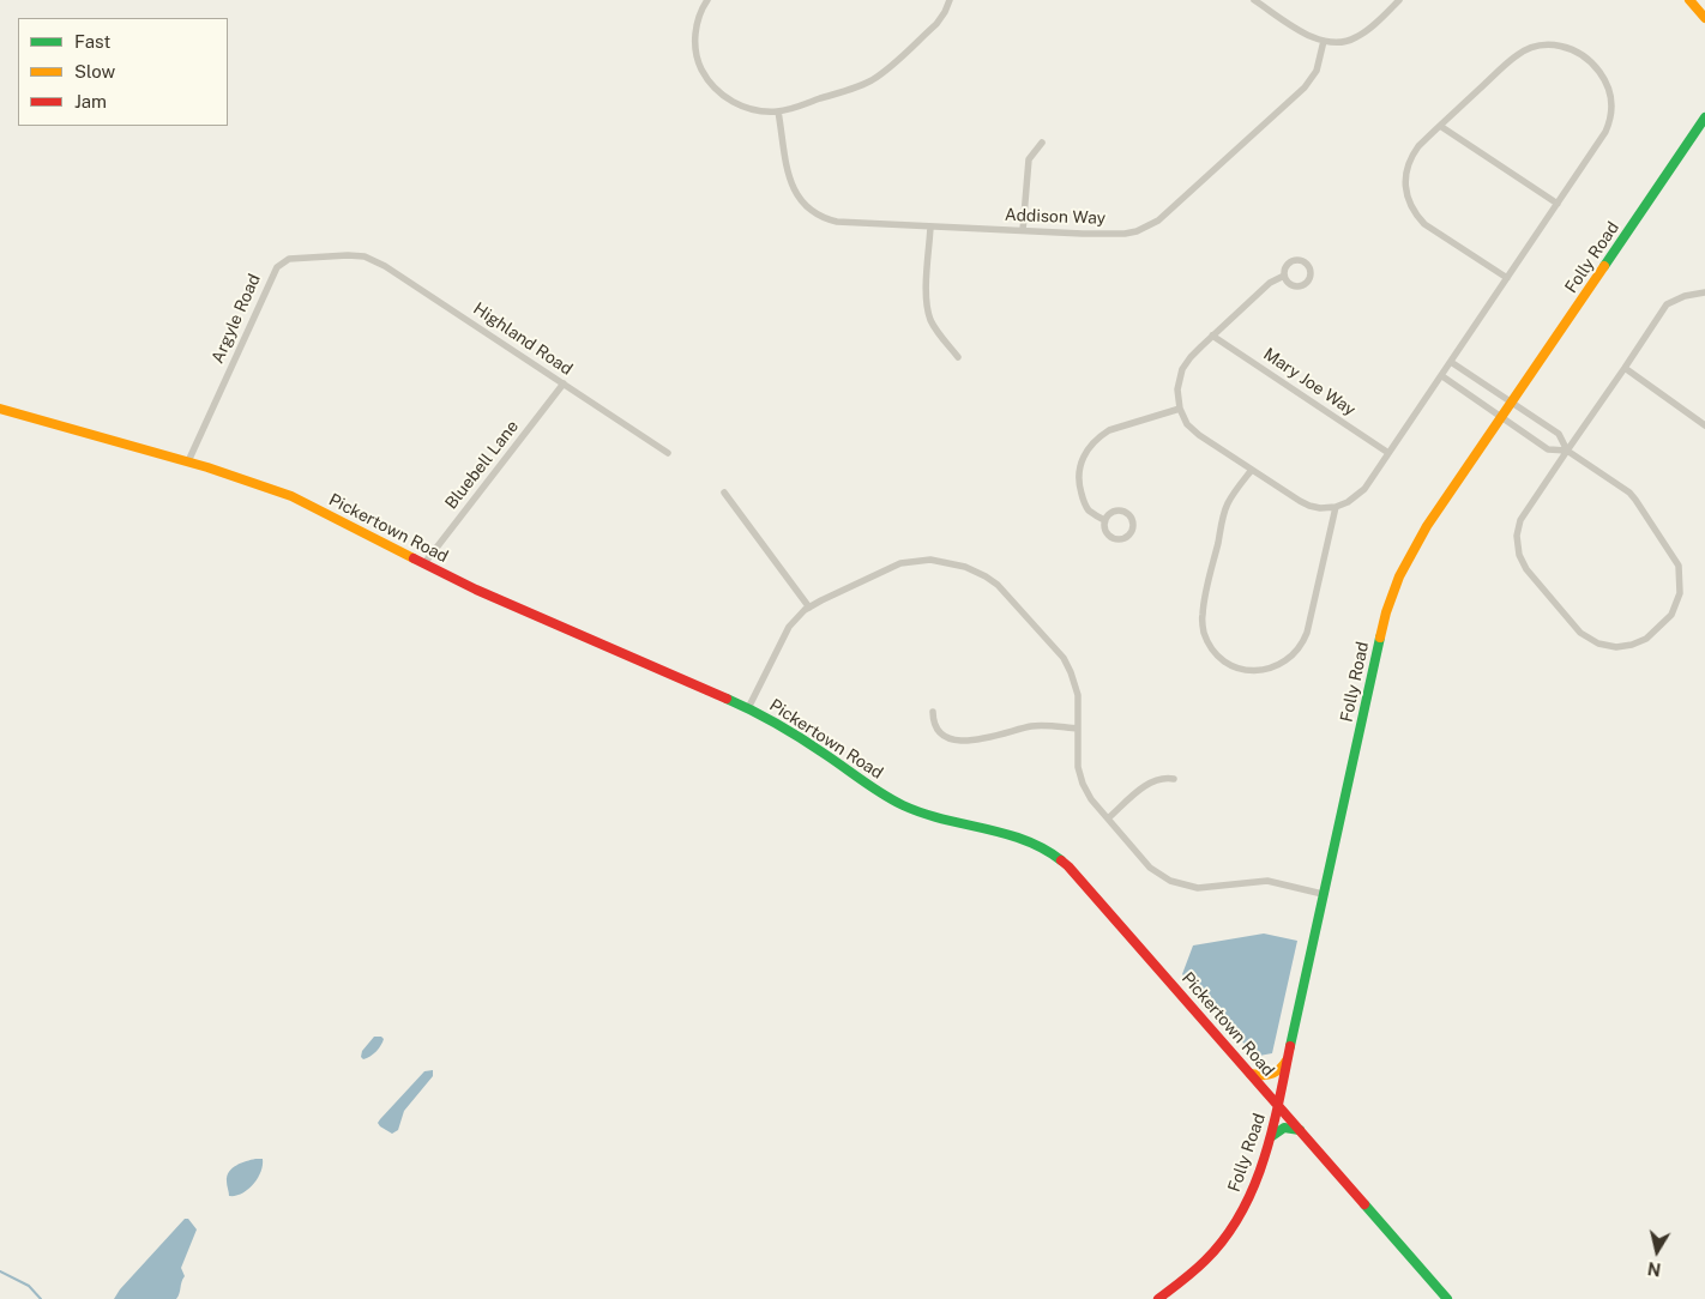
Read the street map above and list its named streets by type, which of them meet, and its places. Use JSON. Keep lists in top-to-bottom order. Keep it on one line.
{"streets":{"street":["Addison Way","Folly Road","Argyle Road","Highland Road","Mary Joe Way","Bluebell Lane","Pickertown Road"]},"crossings":[["Folly Road","Pickertown Road"],["Argyle Road","Highland Road"],["Argyle Road","Pickertown Road"],["Highland Road","Bluebell Lane"],["Bluebell Lane","Pickertown Road"]],"legend":["Fast","Slow","Jam"],"north":"bottom"}
